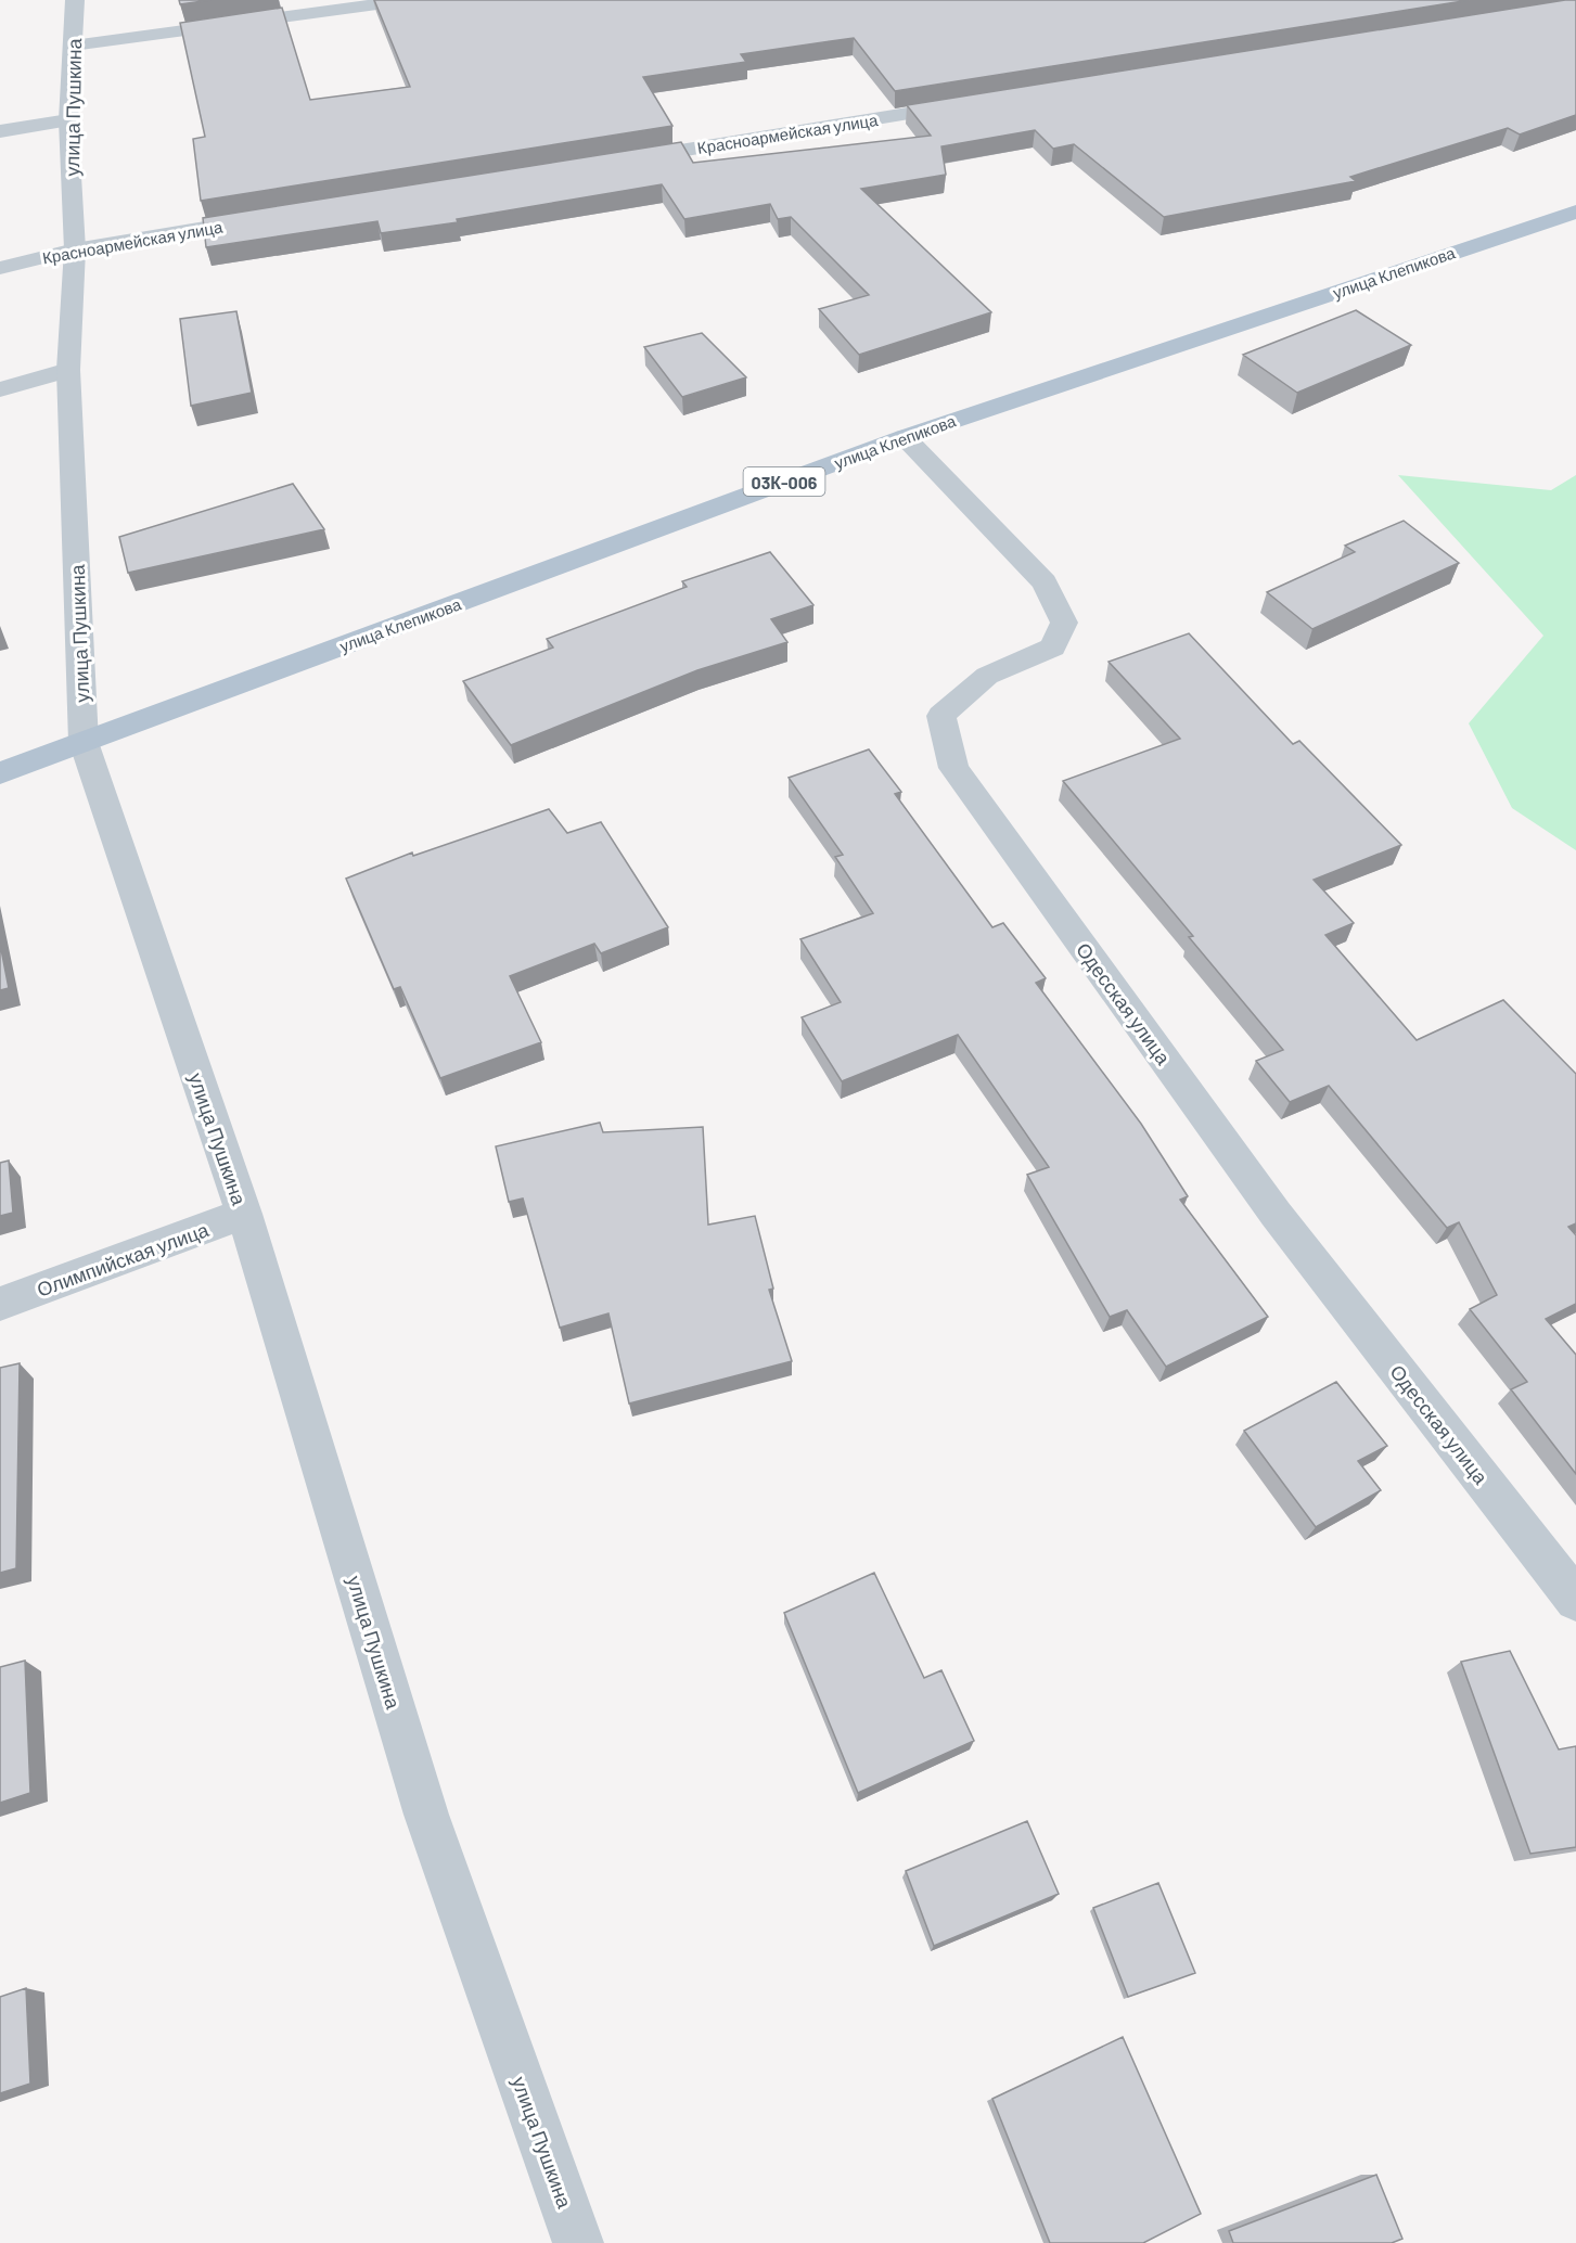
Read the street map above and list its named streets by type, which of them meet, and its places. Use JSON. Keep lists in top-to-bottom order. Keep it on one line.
{"streets":{"main road":["улица Клепикова","03К-006"],"street":["улица Пушкина","Красноармейская улица","Одесская улица","Олимпийская улица"]},"crossings":[["улица Пушкина","Красноармейская улица"],["улица Пушкина","улица Клепикова"],["улица Пушкина","Олимпийская улица"],["улица Клепикова","Одесская улица"]]}
